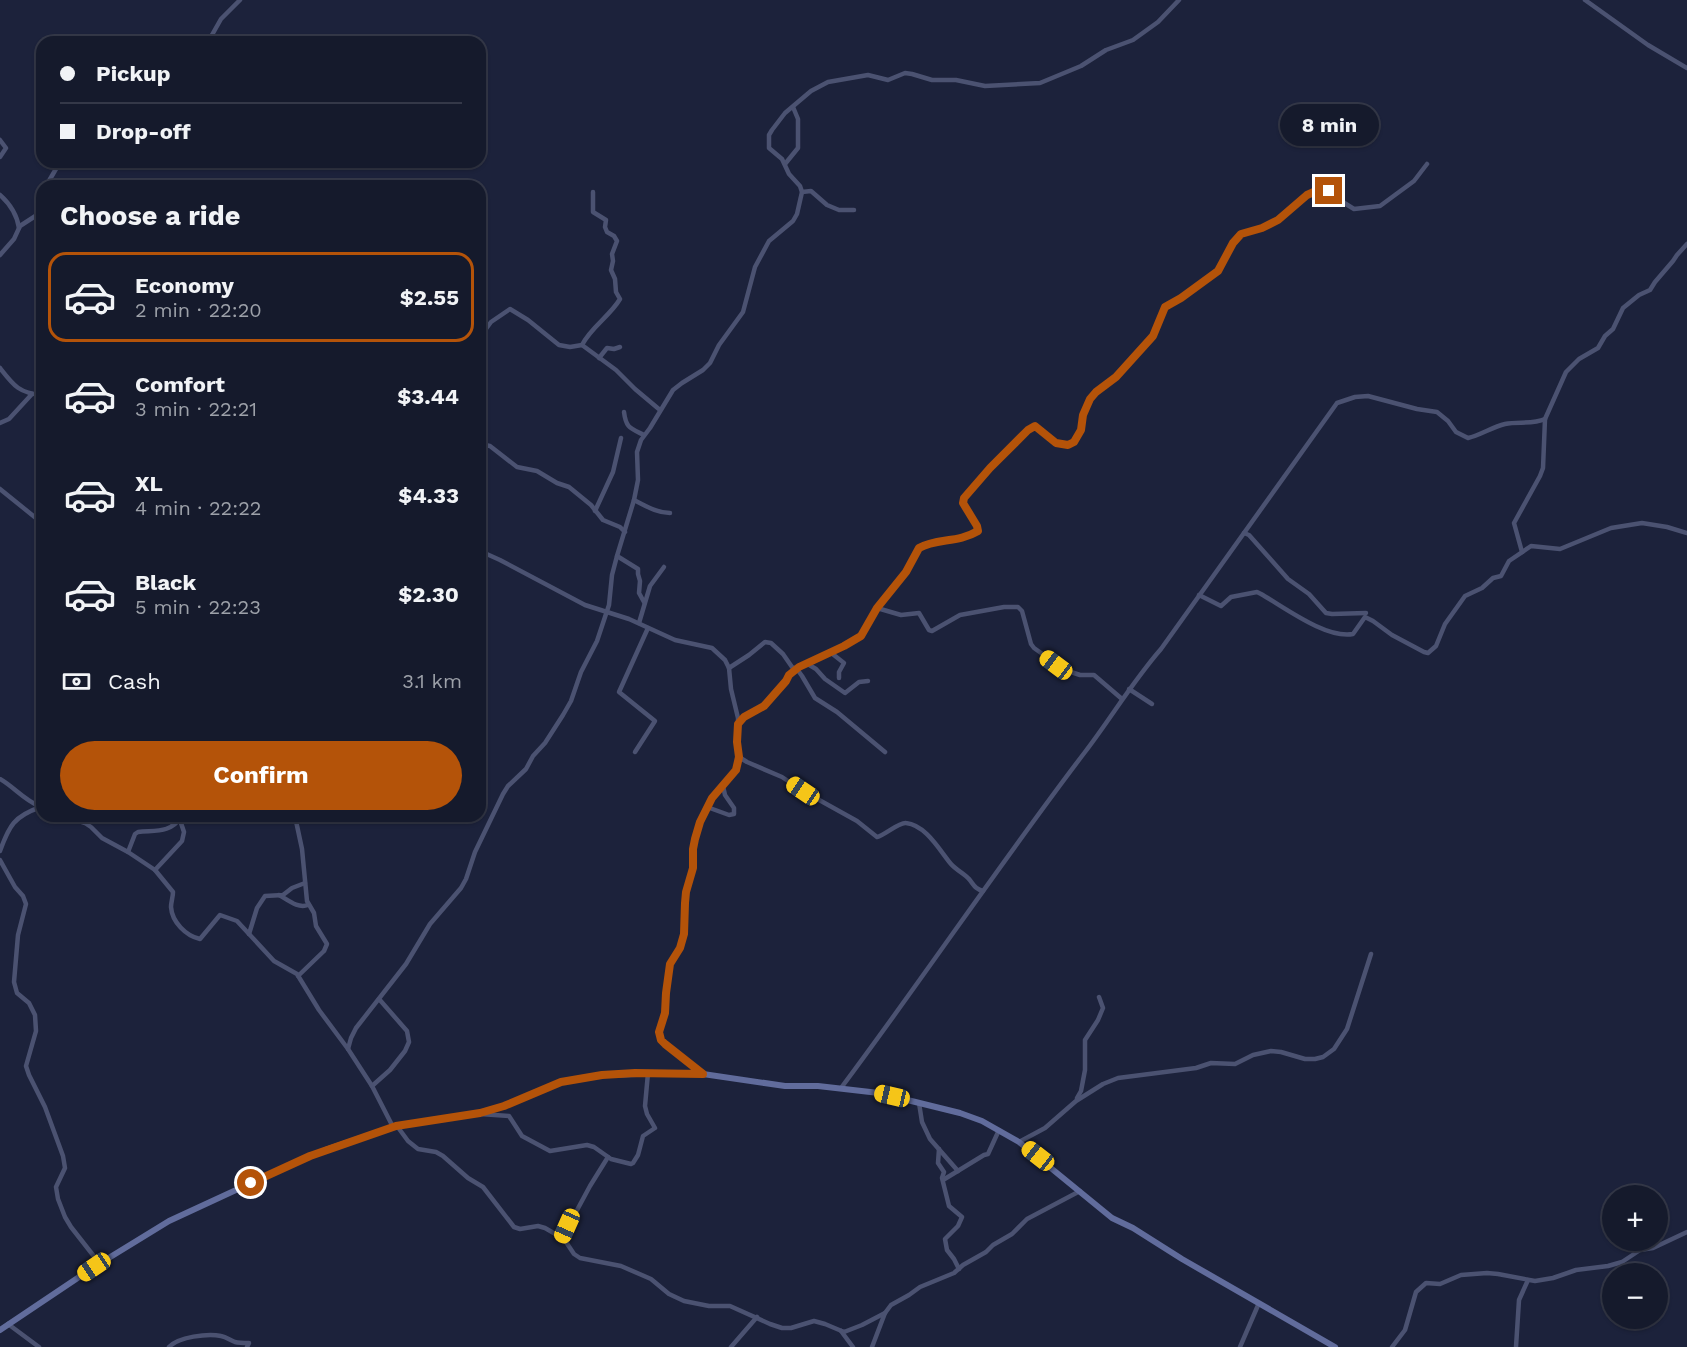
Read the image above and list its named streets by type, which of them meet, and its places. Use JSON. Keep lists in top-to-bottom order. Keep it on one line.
{"page":{"banner":["Pickup","Drop-off"],"bubble":"8 min","heading":"Choose a ride","list":[{"name":"Economy","note":"2 min · 22:20","value":"$2.55"},{"name":"Comfort","note":"3 min · 22:21","value":"$3.44"},{"name":"XL","note":"4 min · 22:22","value":"$4.33"},{"name":"Black","note":"5 min · 22:23","value":"$2.30"}],"pay":["Cash","3.1 km"],"buttons":"Confirm","map_buttons":["+","−"]}}
